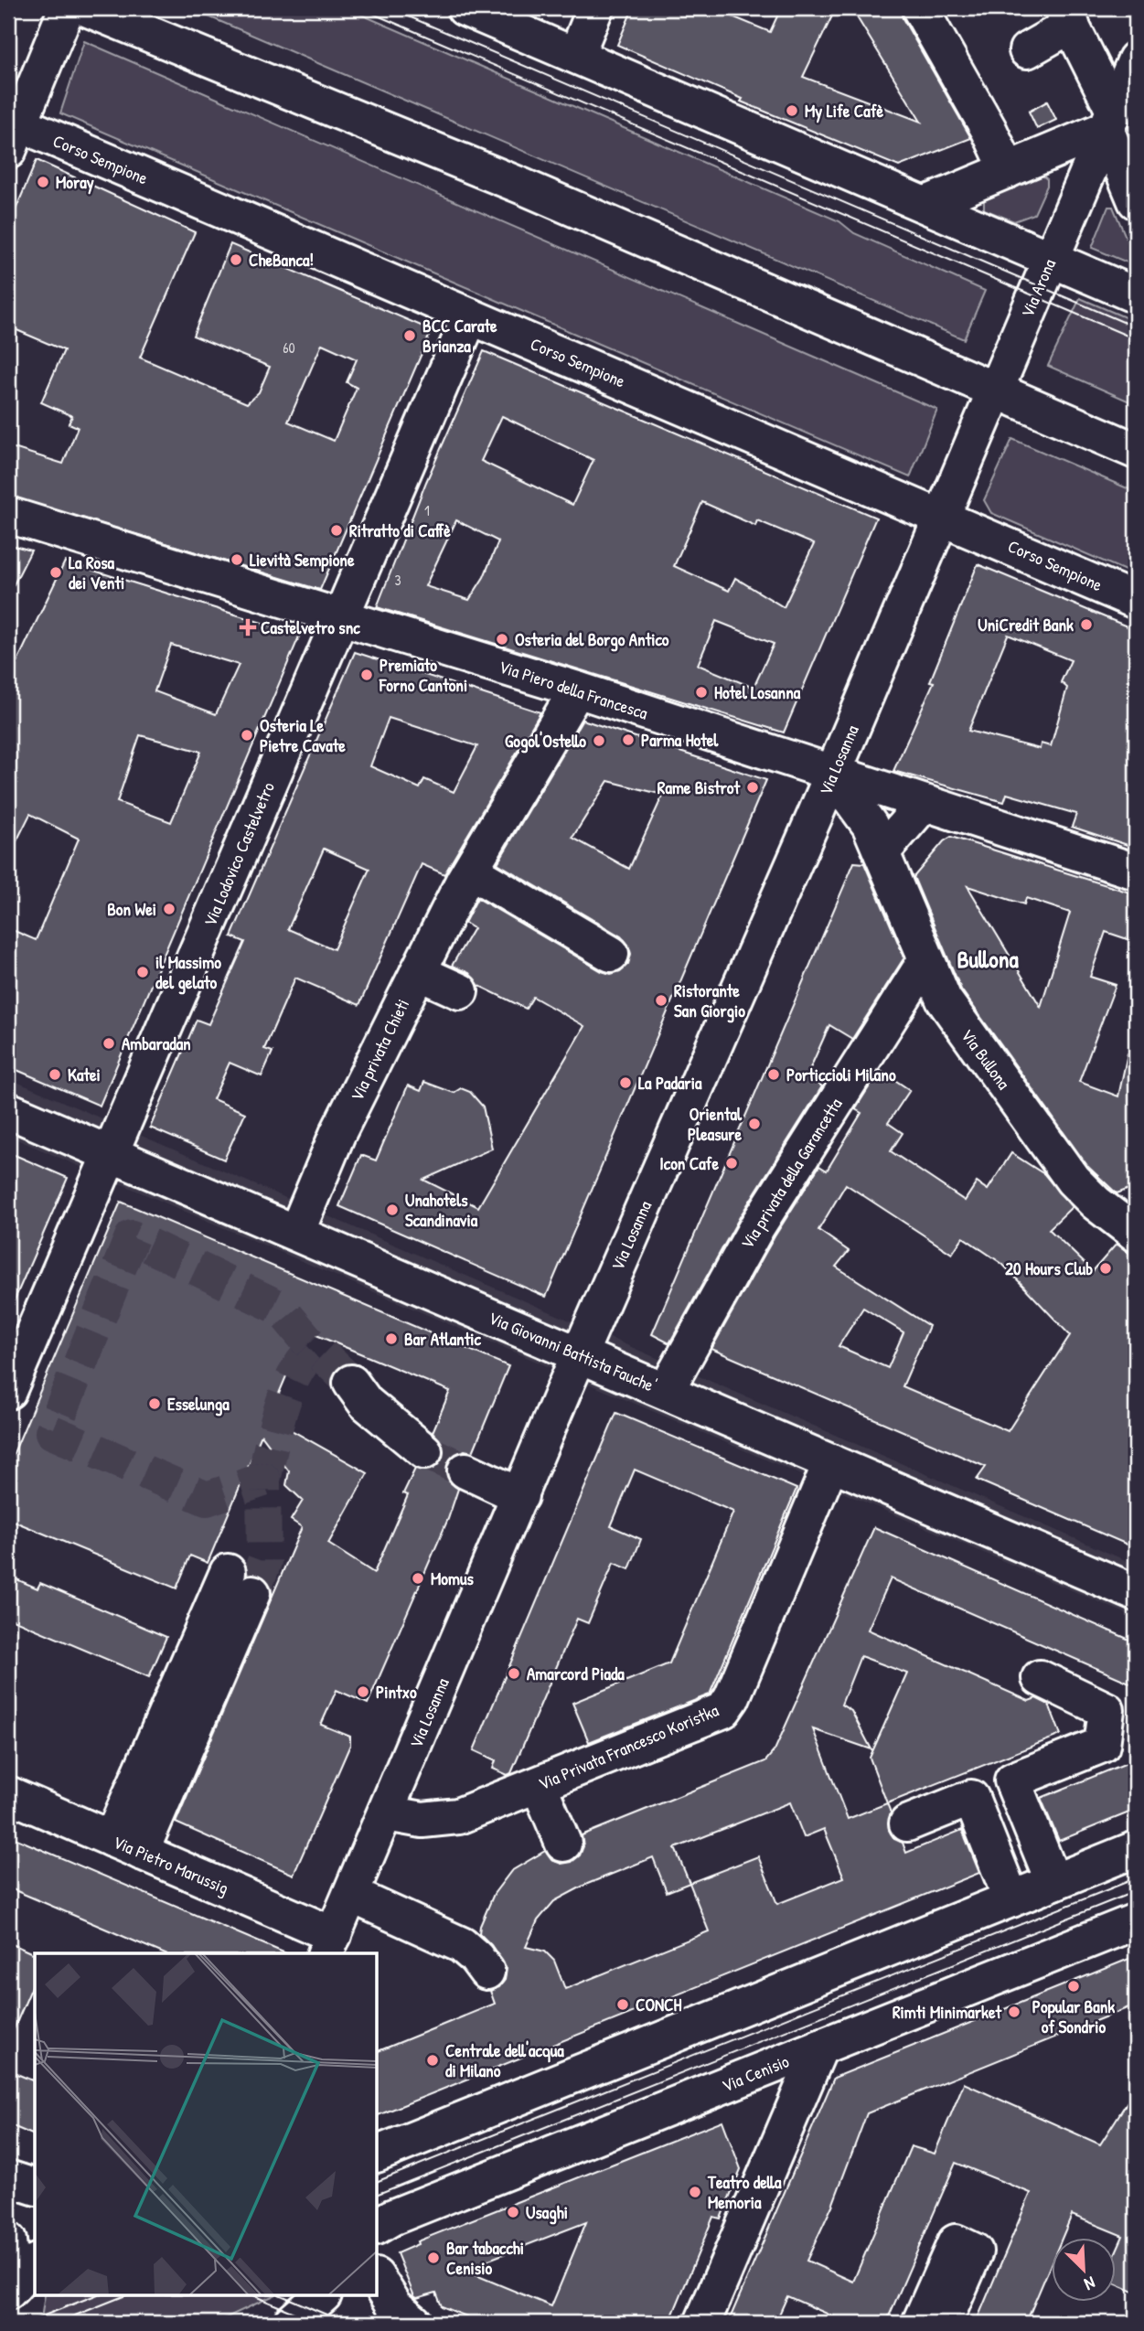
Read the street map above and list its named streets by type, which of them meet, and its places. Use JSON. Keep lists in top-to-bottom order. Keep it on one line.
{"streets":{"street":["Corso Sempione","Via Arona","Via Piero della Francesca","Via Losanna","Via Lodovico Castelvetro","Via privata Chieti","Via Bullona","Via privata della Garancetta","Via Giovanni Battista Fauche'","Via Privata Francesco Koristka","Via Pietro Marussig","Via Cenisio"]},"crossings":[["Corso Sempione","Via Arona"],["Corso Sempione","Via Losanna"],["Corso Sempione","Via Lodovico Castelvetro"],["Via Arona","Via Losanna"],["Via Piero della Francesca","Via Losanna"],["Via Piero della Francesca","Via Lodovico Castelvetro"],["Via Piero della Francesca","Via privata Chieti"],["Via Piero della Francesca","Via Bullona"],["Via Losanna","Via Bullona"],["Via Losanna","Via Giovanni Battista Fauche'"],["Via Losanna","Via Privata Francesco Koristka"],["Via Losanna","Via Pietro Marussig"],["Via Lodovico Castelvetro","Via Giovanni Battista Fauche'"],["Via privata Chieti","Via Giovanni Battista Fauche'"],["Via Bullona","Via privata della Garancetta"],["Via privata della Garancetta","Via Giovanni Battista Fauche'"],["Via Giovanni Battista Fauche'","Via Privata Francesco Koristka"]],"districts":["Bullona"],"places":{"other":["My Life Cafè","Moray","CheBanca!","BCC Carate Brianza","Ritratto di Caffè","Lievità Sempione","La Rosa dei Venti","UniCredit Bank","Osteria del Borgo Antico","Premiato Forno Cantoni","Hotel Losanna","Osteria Le Pietre Cavate","Parma Hotel","Gogol'Ostello","Rame Bistrot","Bon Wei","il Massimo del gelato","Ristorante San Giorgio","Ambaradan","Katei","Porticcioli Milano","La Padaria","Oriental Pleasure","Icon Cafe","Unahotels Scandinavia","20 Hours Club","Bar Atlantic","Esselunga","Momus","Amarcord Piada","Pintxo","Popular Bank of Sondrio","CONCH","Rimti Minimarket","Centrale dell'acqua di Milano","Teatro della Memoria","Usaghi","Bar tabacchi Cenisio"],"health":["Castelvetro snc"]},"house_numbers":["60","1","3"],"north":"bottom right"}
